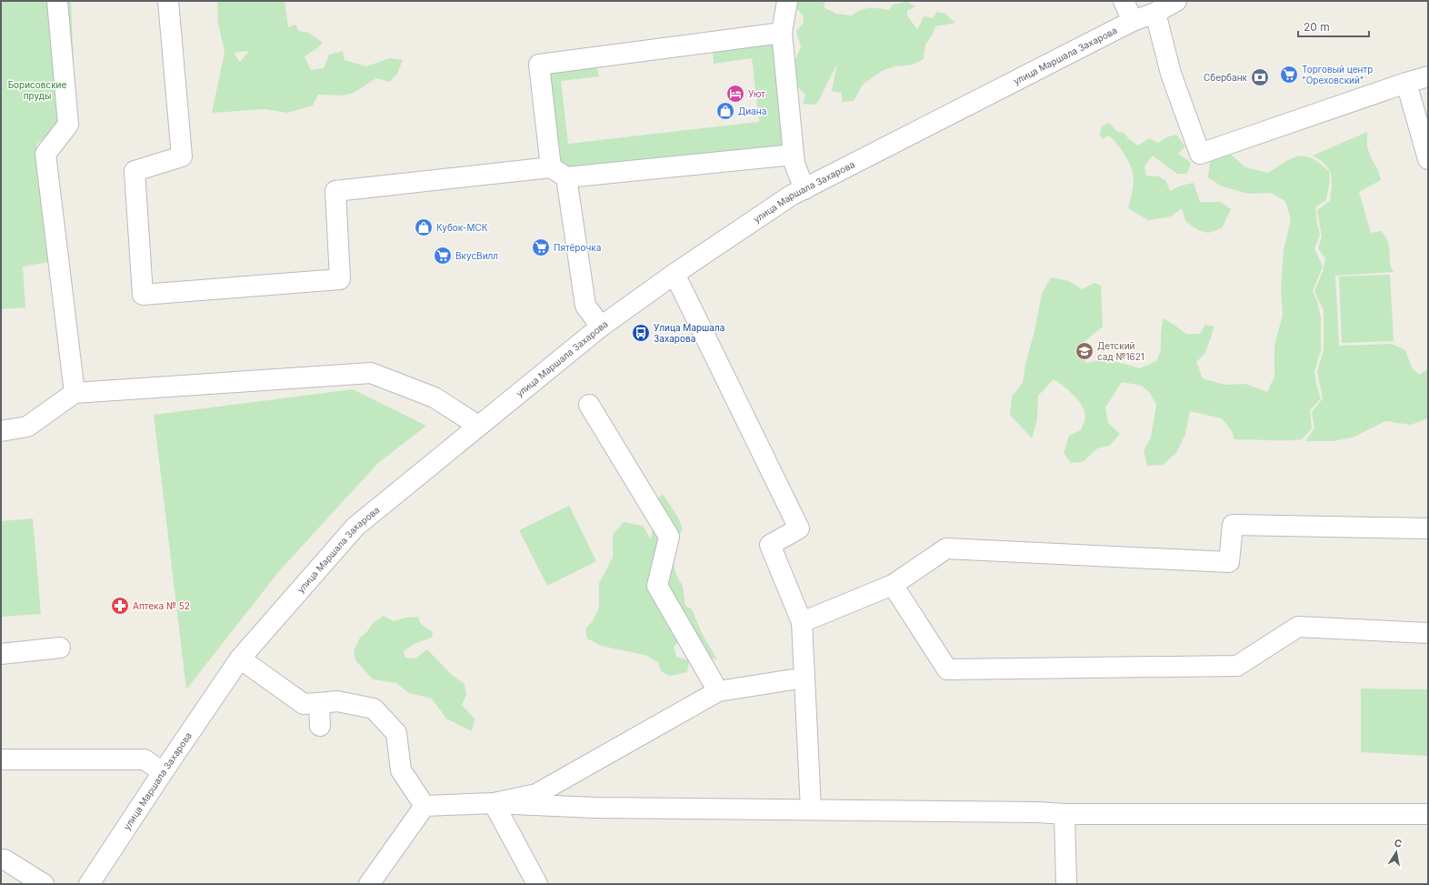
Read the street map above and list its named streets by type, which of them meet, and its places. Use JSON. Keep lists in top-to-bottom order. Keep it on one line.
{"streets":{"street":["улица Маршала Захарова"]},"parks":["Борисовские пруды"],"places":{"supermarket":["Торговый центр \"Ореховский\"","Пятёрочка","ВкусВилл"],"bank":["Сбербанк"],"hotel":["Уют"],"shop":["Диана","Кубок-МСК"],"bus stop":["Улица Маршала Захарова"],"school or university":["Детский сад №1621"],"pharmacy":["Аптека № 52"]},"scale_bar":"20 m","north":"top"}
